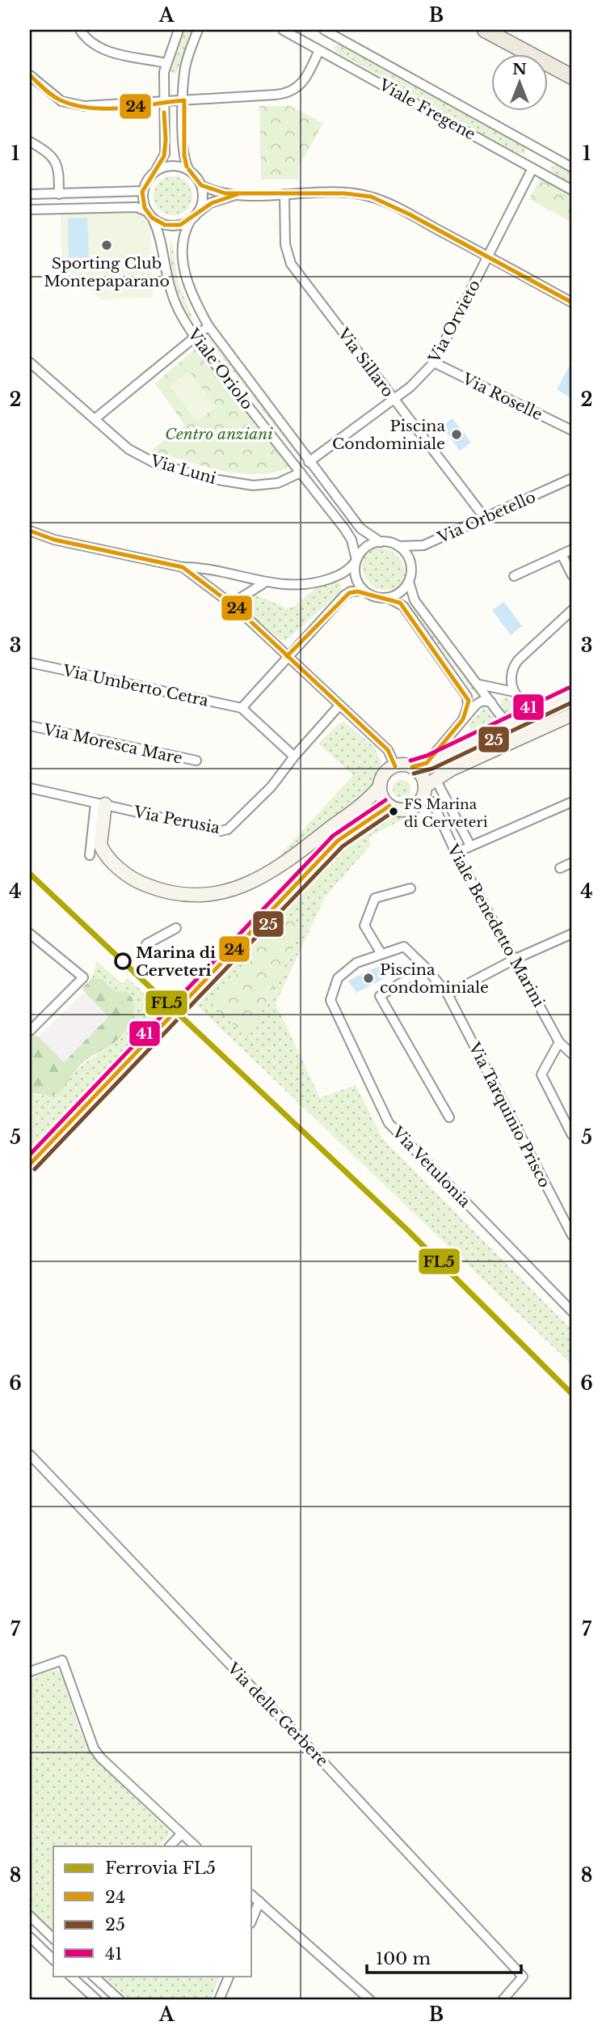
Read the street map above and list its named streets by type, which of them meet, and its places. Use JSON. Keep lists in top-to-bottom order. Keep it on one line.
{"streets":{"street":["Viale Fregene","Via Orvieto","Via Sillaro","Viale Oriolo","Via Roselle","Via Luni","Via Orbetello","Via Umberto Cetra","Via Moresca Mare","Via Perusia","Viale Benedetto Marini","Via Tarquinio Prisco","Via Vetulonia","Via delle Gerbere"]},"crossings":[["Viale Fregene","Via Orvieto"],["Via Orvieto","Via Sillaro"],["Via Orvieto","Viale Oriolo"],["Via Orvieto","Via Roselle"],["Via Sillaro","Via Orbetello"],["Viale Oriolo","Via Luni"],["Viale Oriolo","Via Orbetello"],["Via Tarquinio Prisco","Via Vetulonia"]],"parks":["Centro anziani"],"places":["Sporting Club Montepaparano","Piscina Condominiale","FS Marina di Cerveteri","Marina di Cerveteri","Piscina condominiale"],"lines":["transit line 24","transit line 41","transit line 25","rail line FL5"],"legend":["Ferrovia FL5","24","25","41"],"scale_bar":"100 m","north":"top","grid":{"columns":["A","B"],"rows":["1","2","3","4","5","6","7","8"]}}
